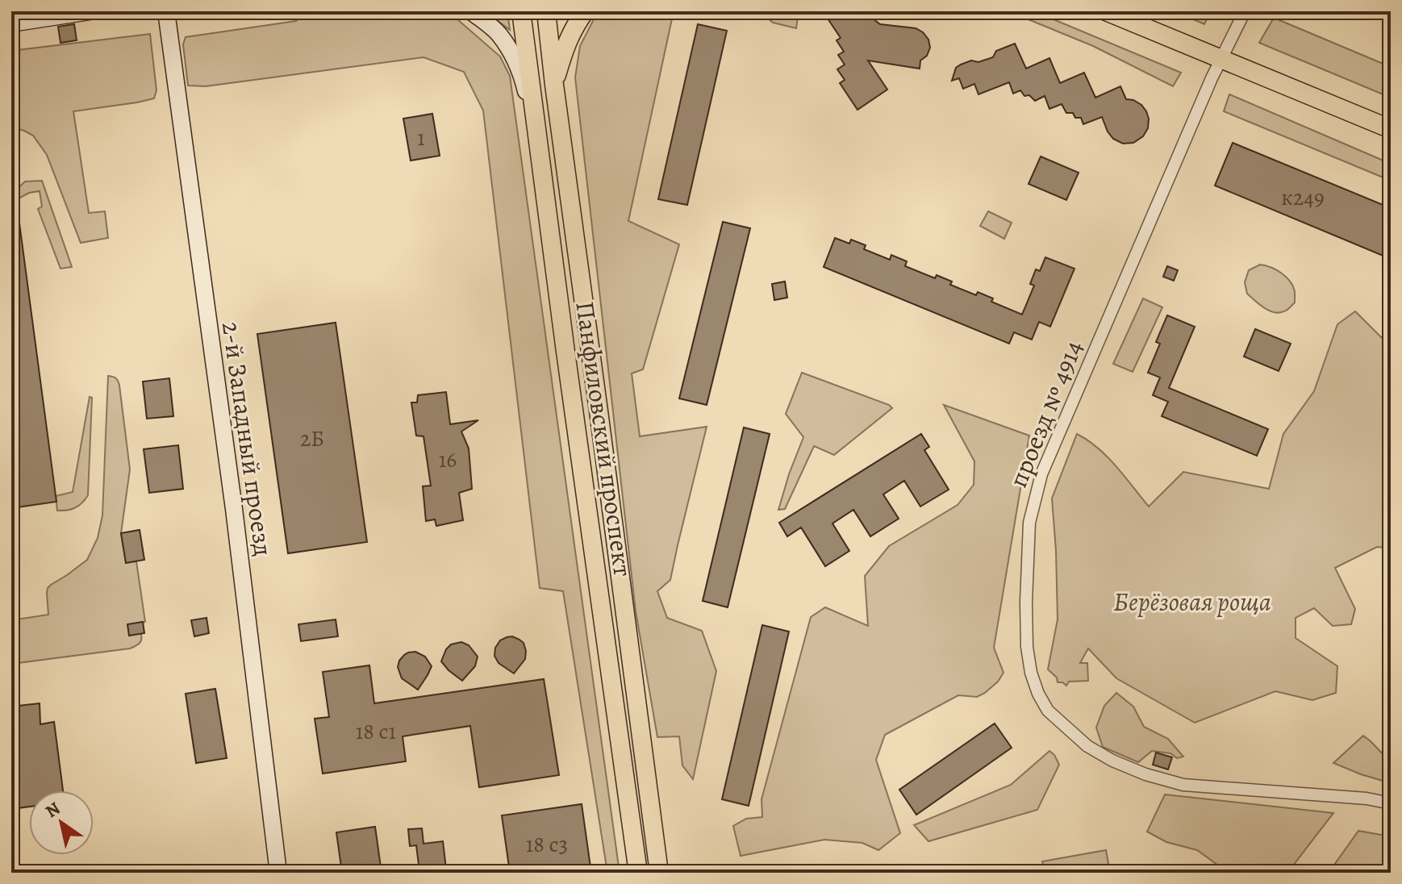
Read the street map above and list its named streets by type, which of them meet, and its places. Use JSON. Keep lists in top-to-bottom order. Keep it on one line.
{"streets":{"main road":["Панфиловский проспект"],"street":["проезд № 4914","2-й Западный проезд"]},"parks":["Берёзовая роща"],"house_numbers":["1","к249","2Б","16","18 с1","18 с3"],"north":"top left"}
